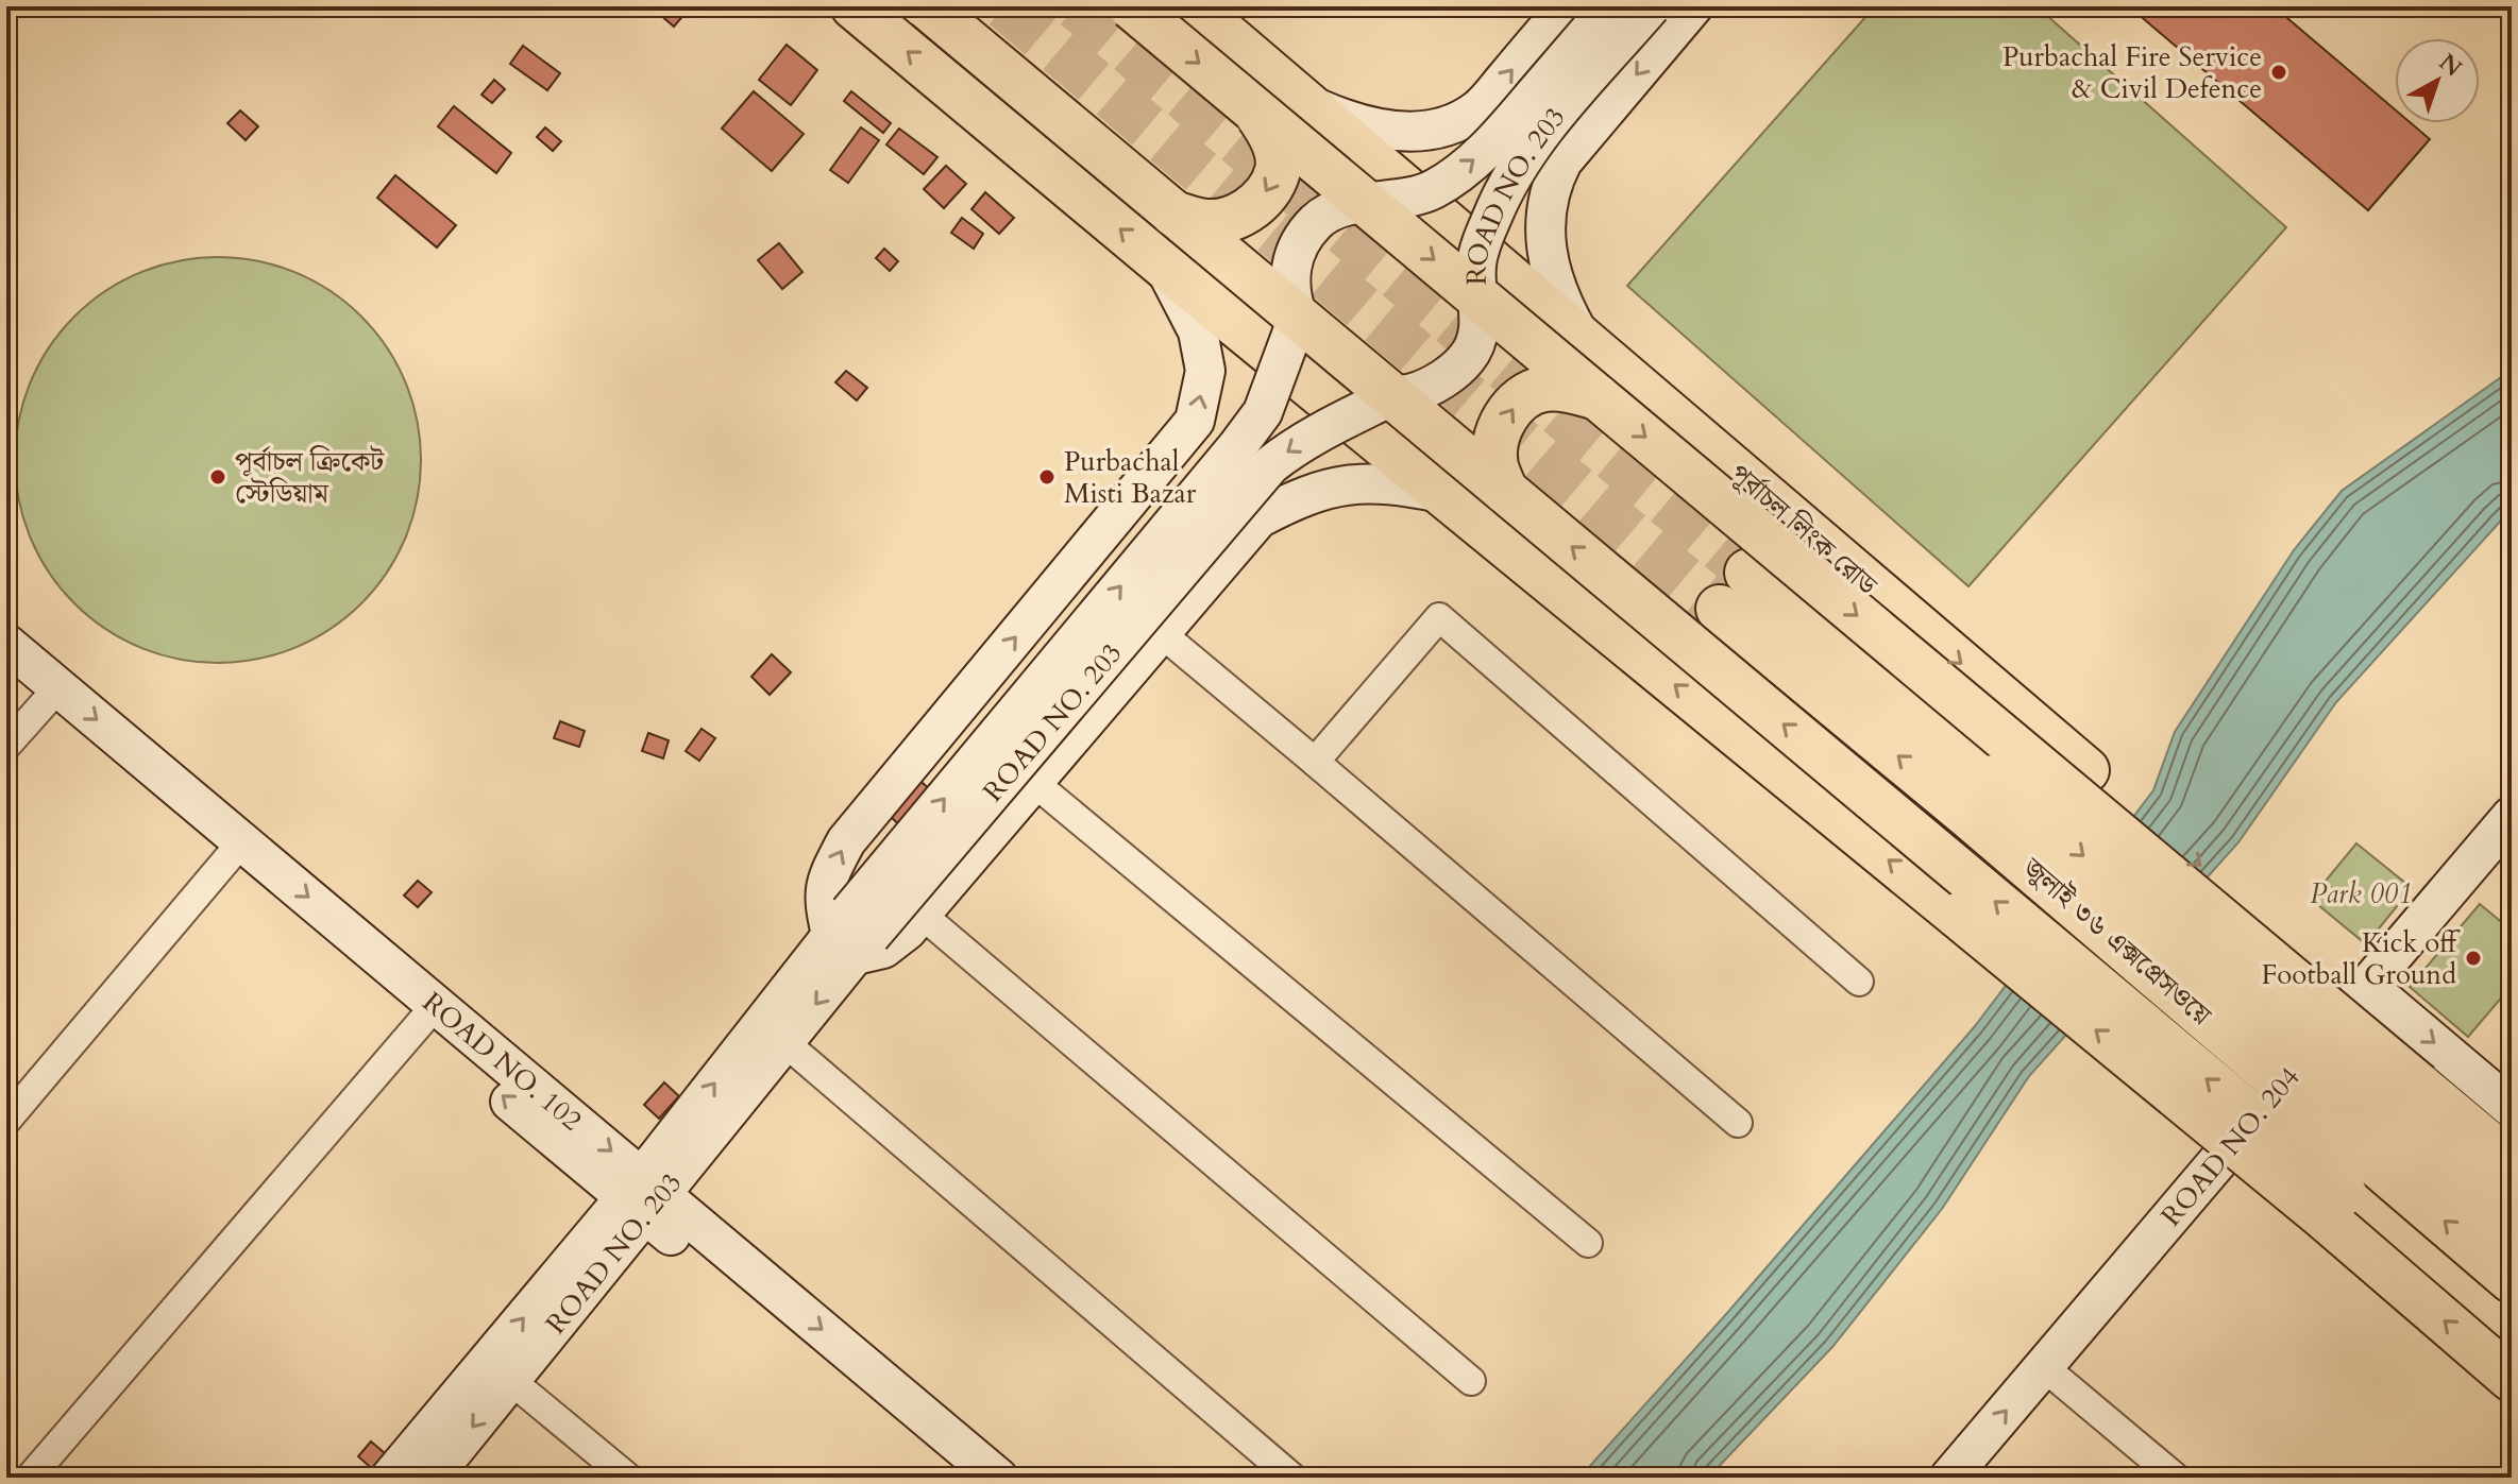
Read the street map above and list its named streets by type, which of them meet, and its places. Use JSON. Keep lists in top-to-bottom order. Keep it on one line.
{"streets":{"highway":["জুলাই ৩৬ এক্সপ্রেসওয়ে"],"main road":["পূর্বাচল লিংক রোড"],"street":["ROAD NO. 203","ROAD NO. 102","ROAD NO. 204"]},"crossings":[["ROAD NO. 203","পূর্বাচল লিংক রোড"],["ROAD NO. 203","ROAD NO. 102"],["পূর্বাচল লিংক রোড","জুলাই ৩৬ এক্সপ্রেসওয়ে"]],"parks":["Park 001"],"places":["Purbachal Fire Service & Civil Defence","পূর্বাচল ক্রিকেট স্টেডিয়াম","Purbachal Misti Bazar","Kick off Football Ground"],"north":"top right"}
